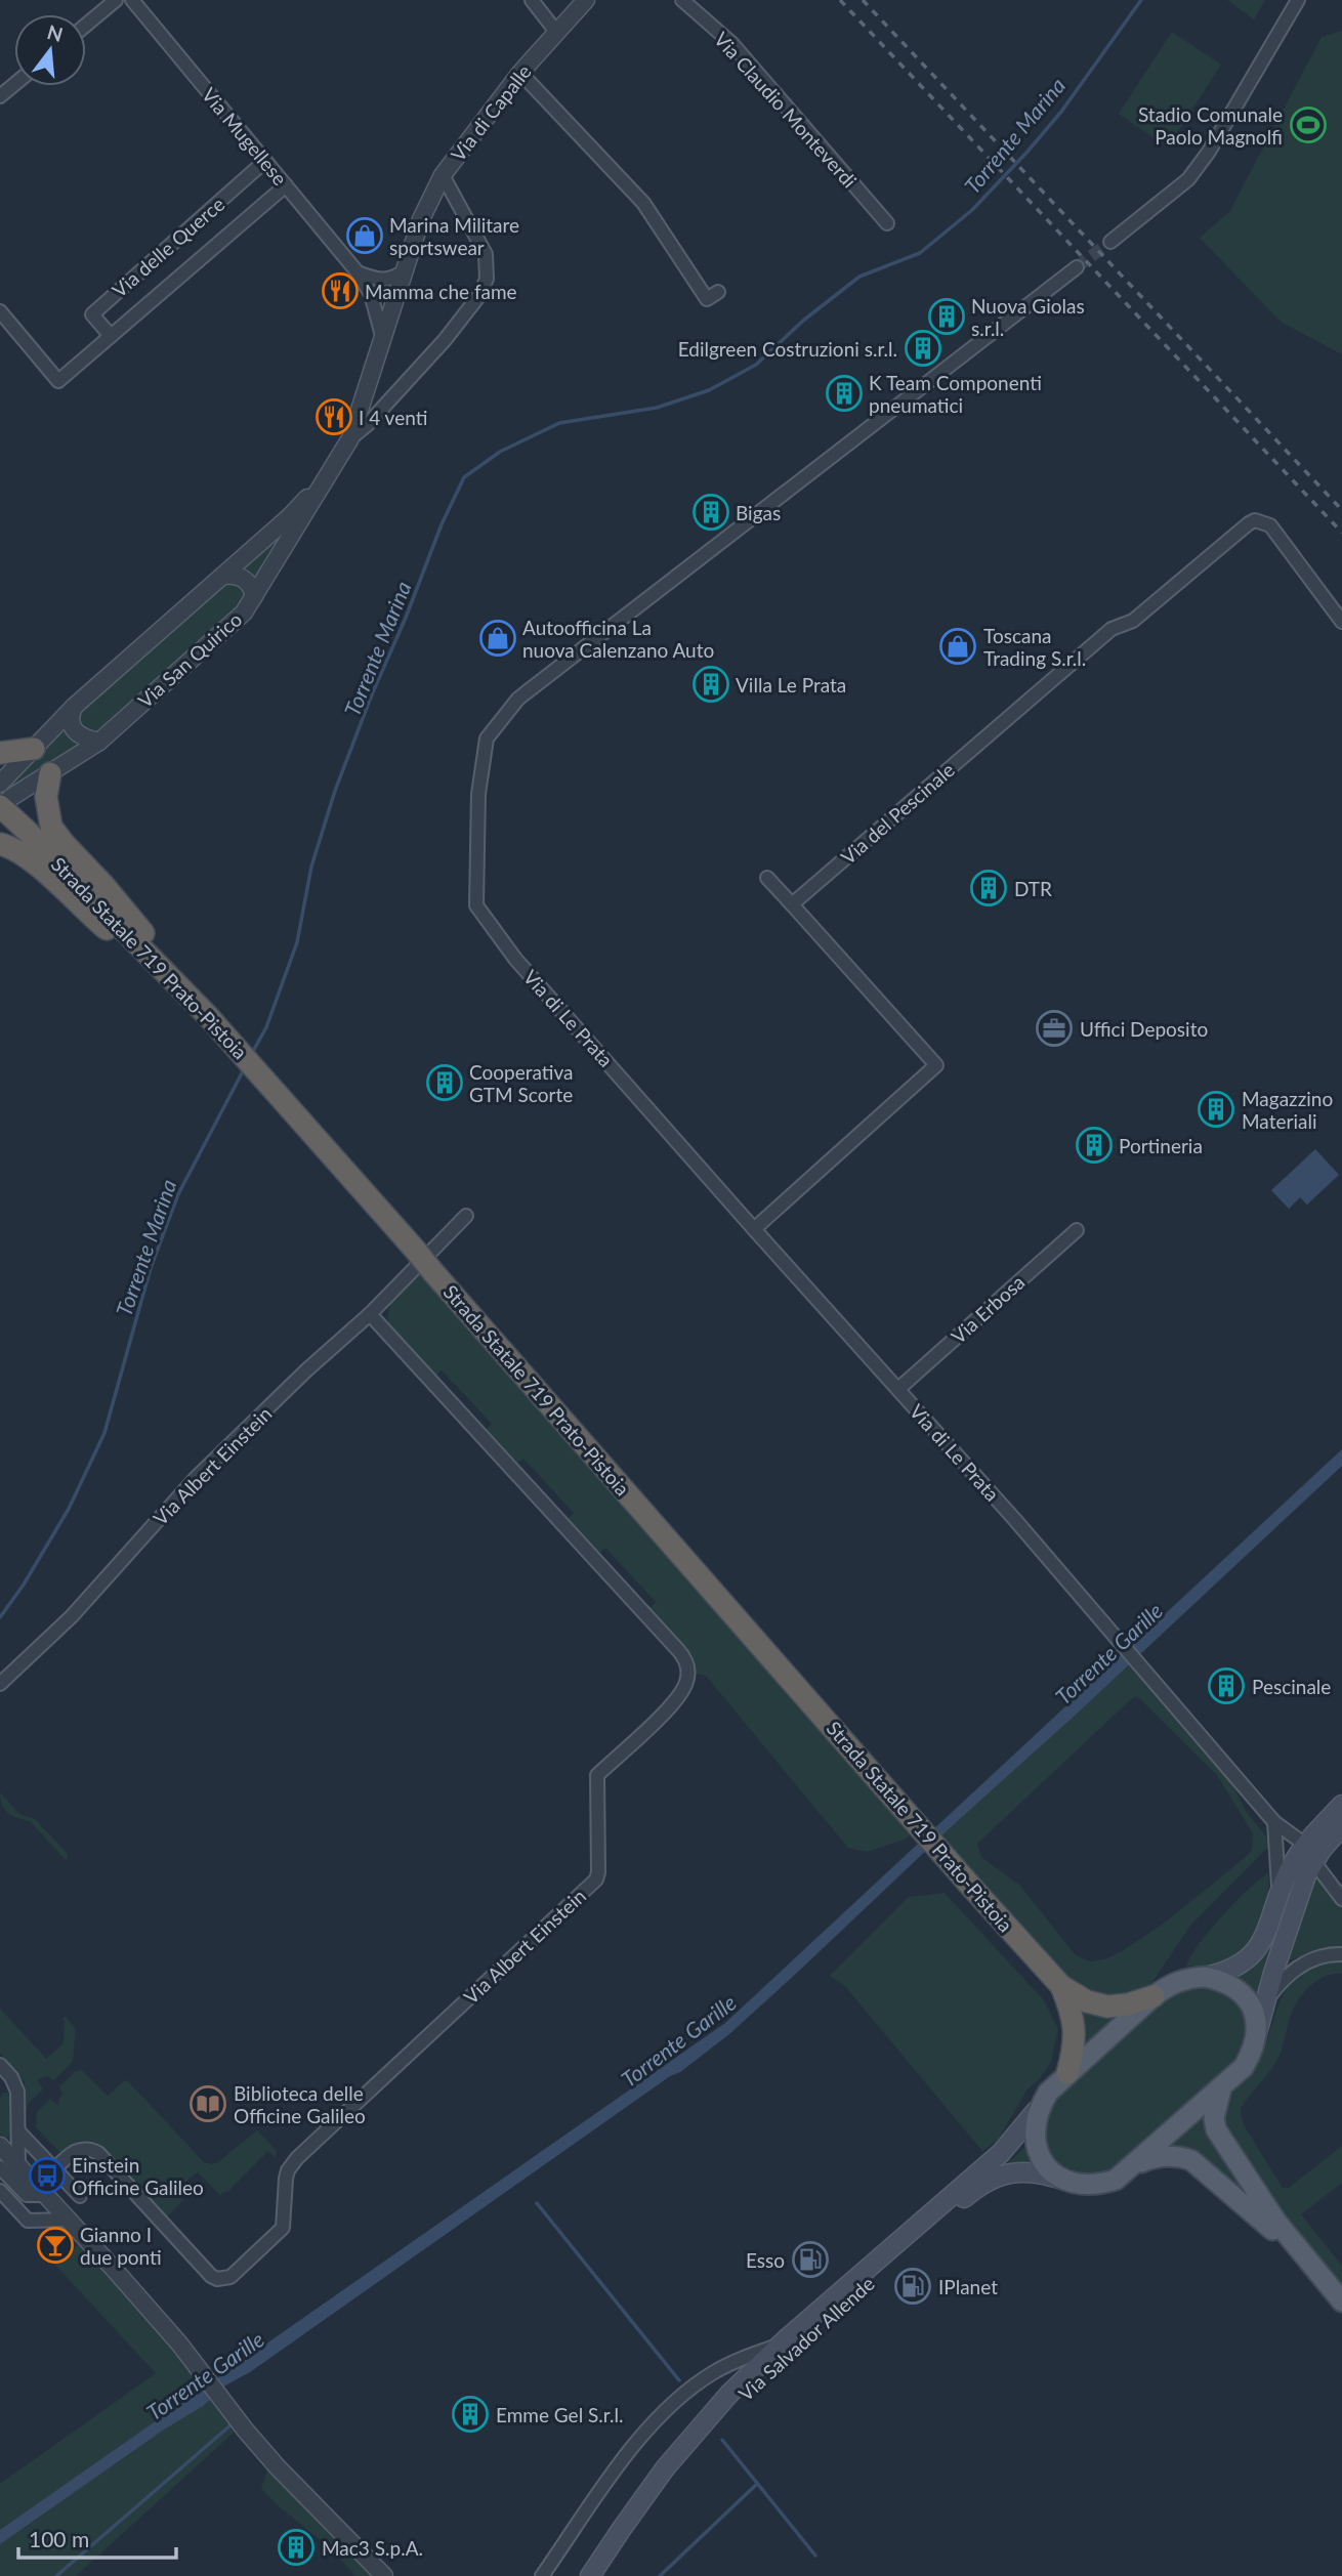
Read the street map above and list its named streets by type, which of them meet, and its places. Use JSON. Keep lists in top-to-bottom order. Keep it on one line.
{"streets":{"highway":["Strada Statale 719 Prato-Pistoia"],"main road":["Via Salvador Allende"],"street":["Via Claudio Monteverdi","Via di Capalle","Via Mugellese","Via delle Querce","Via San Quirico","Via del Pescinale","Via di Le Prata","Via Erbosa","Via Albert Einstein"]},"crossings":[["Via di Capalle","Via San Quirico"],["Via Mugellese","Via delle Querce"],["Via Mugellese","Via San Quirico"],["Via San Quirico","Strada Statale 719 Prato-Pistoia"],["Via di Le Prata","Via Erbosa"],["Via di Le Prata","Via Salvador Allende"]],"water":["Torrente Marina","Torrente Garille"],"places":{"sports":["Stadio Comunale Paolo Magnolfi"],"shop":["Marina Militare sportswear","Autoofficina La nuova Calenzano Auto","Toscana Trading S.r.l."],"restaurant":["Mamma che fame","I 4 venti"],"building":["Nuova Giolas s.r.l.","Edilgreen Costruzioni s.r.l.","K Team Componenti pneumatici","Bigas","Villa Le Prata","DTR","Cooperativa GTM Scorte","Magazzino Materiali","Portineria","Pescinale","Emme Gel S.r.l.","Mac3 S.p.A."],"office":["Uffici Deposito"],"library":["Biblioteca delle Officine Galileo"],"bus stop":["Einstein Officine Galileo"],"bar":["Gianno I due ponti"],"fuel station":["Esso","IPlanet"]},"scale_bar":"100 m","north":"top"}
